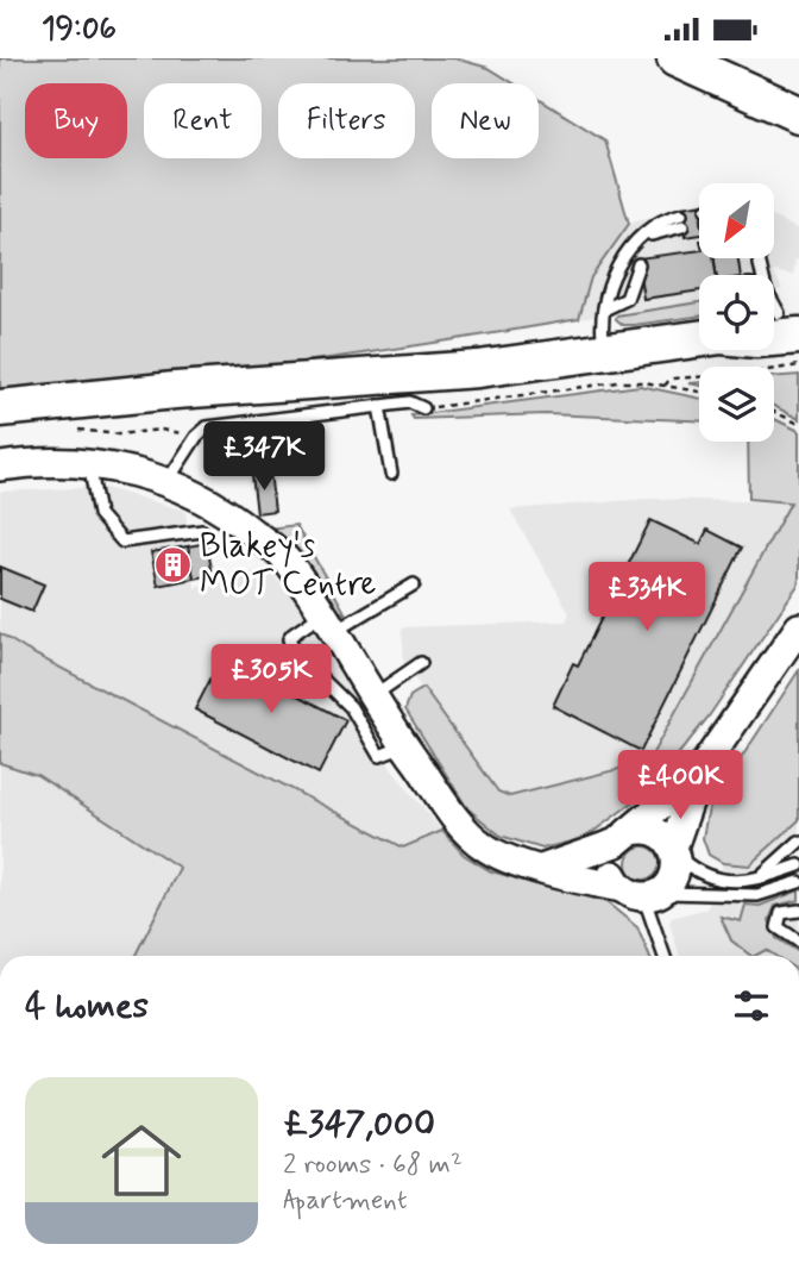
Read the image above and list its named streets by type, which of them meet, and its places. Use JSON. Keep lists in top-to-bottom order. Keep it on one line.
{"places":{"building":["Blakey's MOT Centre"]},"north":"bottom left","page":{"status":"19:06","chip":["Buy","Rent","Filters","New"],"price":["£347K","£334K","£305K","£400K"],"heading":"4 homes","list":[{"name":"£347,000","note":"2 rooms · 68 m² · Apartment"}]}}
